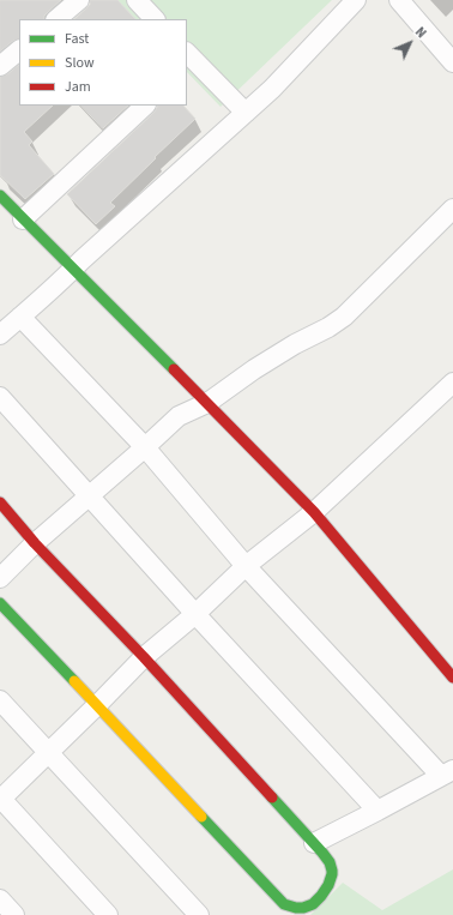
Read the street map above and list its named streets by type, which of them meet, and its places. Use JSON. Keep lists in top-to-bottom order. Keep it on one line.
{"legend":["Fast","Slow","Jam"],"north":"top right"}
